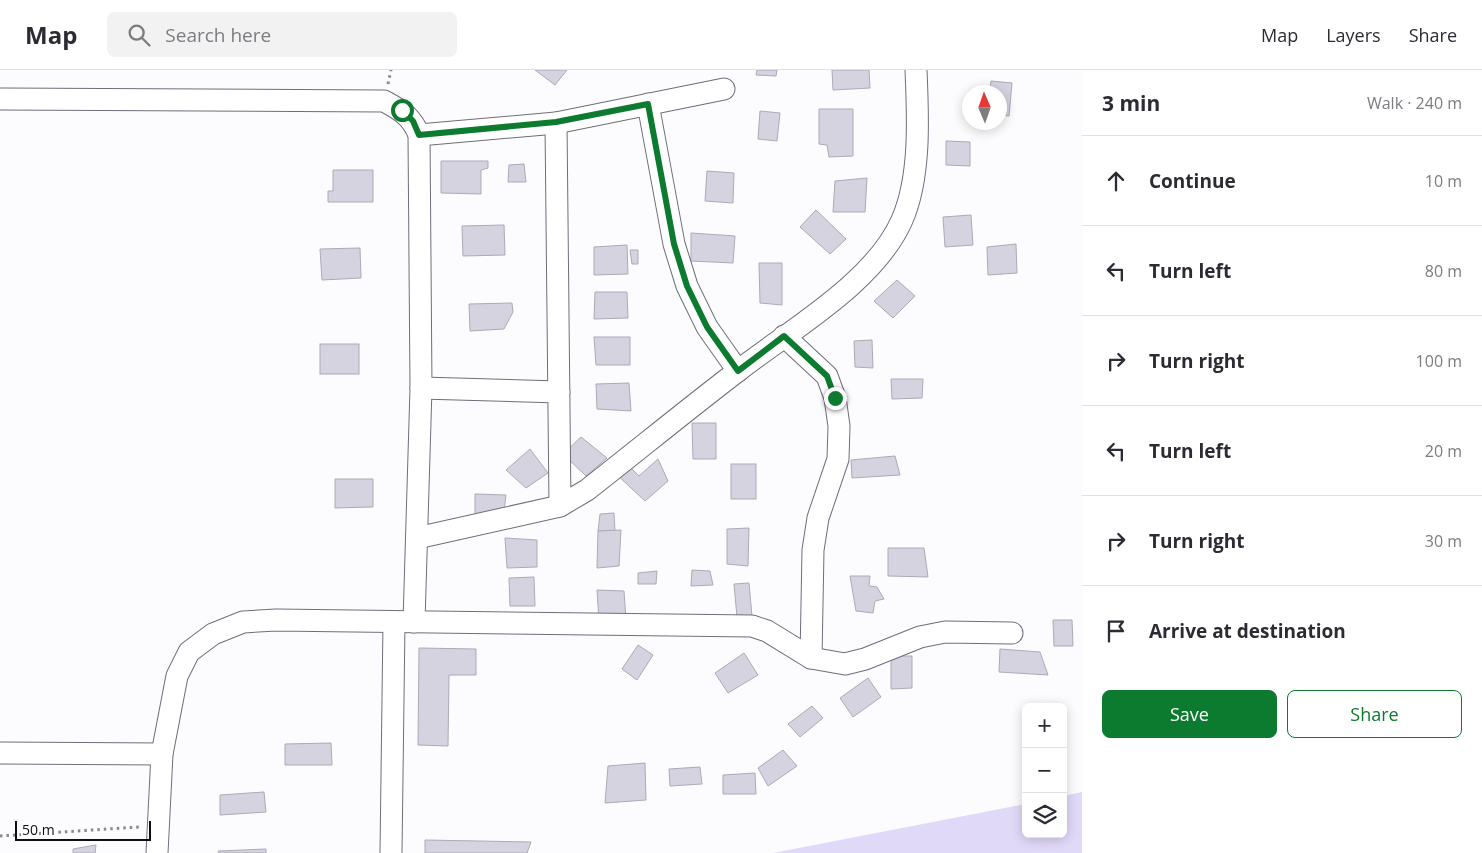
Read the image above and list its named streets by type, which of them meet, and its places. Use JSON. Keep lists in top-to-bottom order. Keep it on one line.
{"scale_bar":"50 m","north":"top","page":{"header":"Map","search":"Search here","nav":["Map","Layers","Share"],"heading":["3 min","Walk · 240 m"],"list":[["Continue","10 m"],["Turn left","80 m"],["Turn right","100 m"],["Turn left","20 m"],["Turn right","30 m"],"Arrive at destination"],"buttons":["Save","Share"],"map_buttons":["+","−"],"scale":"50 m"}}
